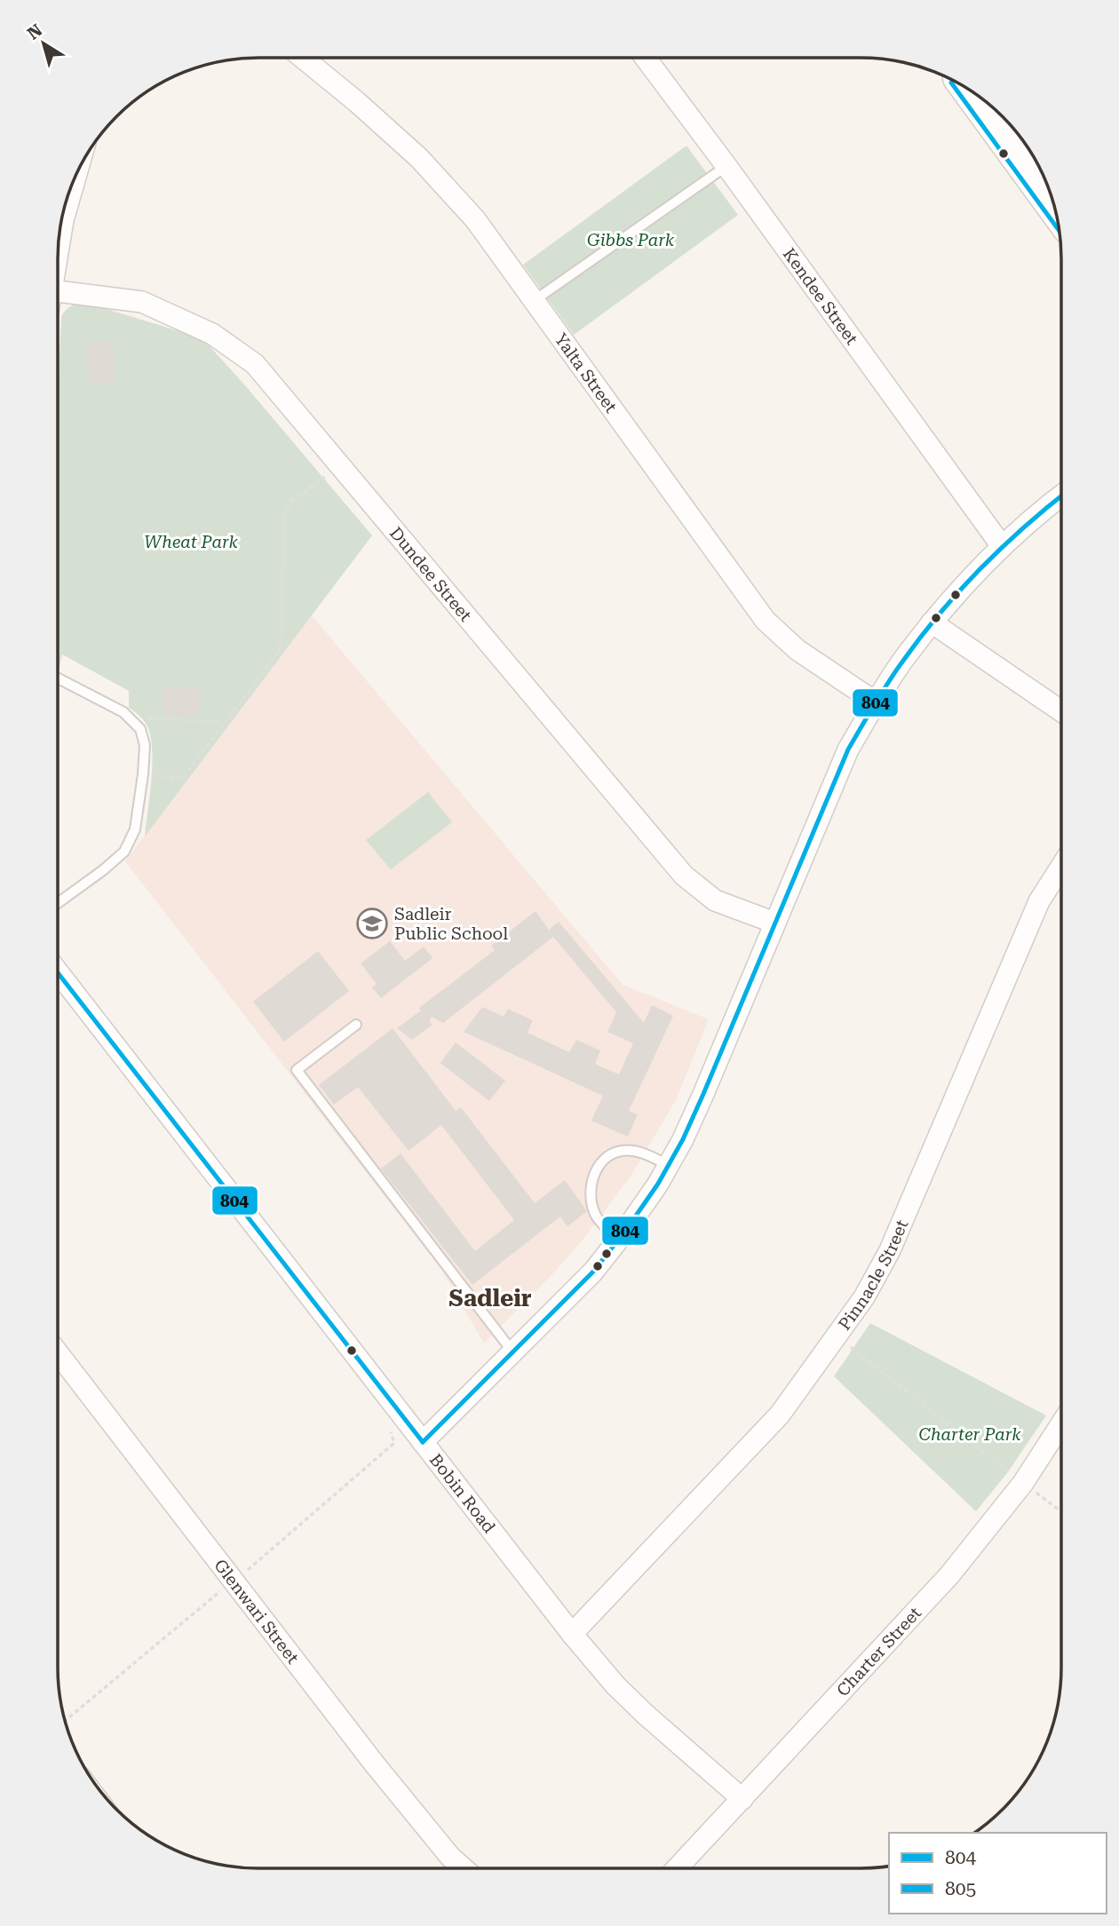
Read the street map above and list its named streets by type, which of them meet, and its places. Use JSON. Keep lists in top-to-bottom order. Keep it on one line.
{"streets":{"street":["Kendee Street","Yalta Street","Dundee Street","Pinnacle Street","Bobin Road","Glenwari Street","Charter Street"]},"crossings":[["Pinnacle Street","Bobin Road"],["Bobin Road","Charter Street"]],"districts":["Sadleir"],"parks":["Gibbs Park","Wheat Park","Charter Park"],"places":{"school or university":["Sadleir Public School"]},"lines":["transit line 805","transit line 804"],"legend":["804","805"],"north":"top left"}
